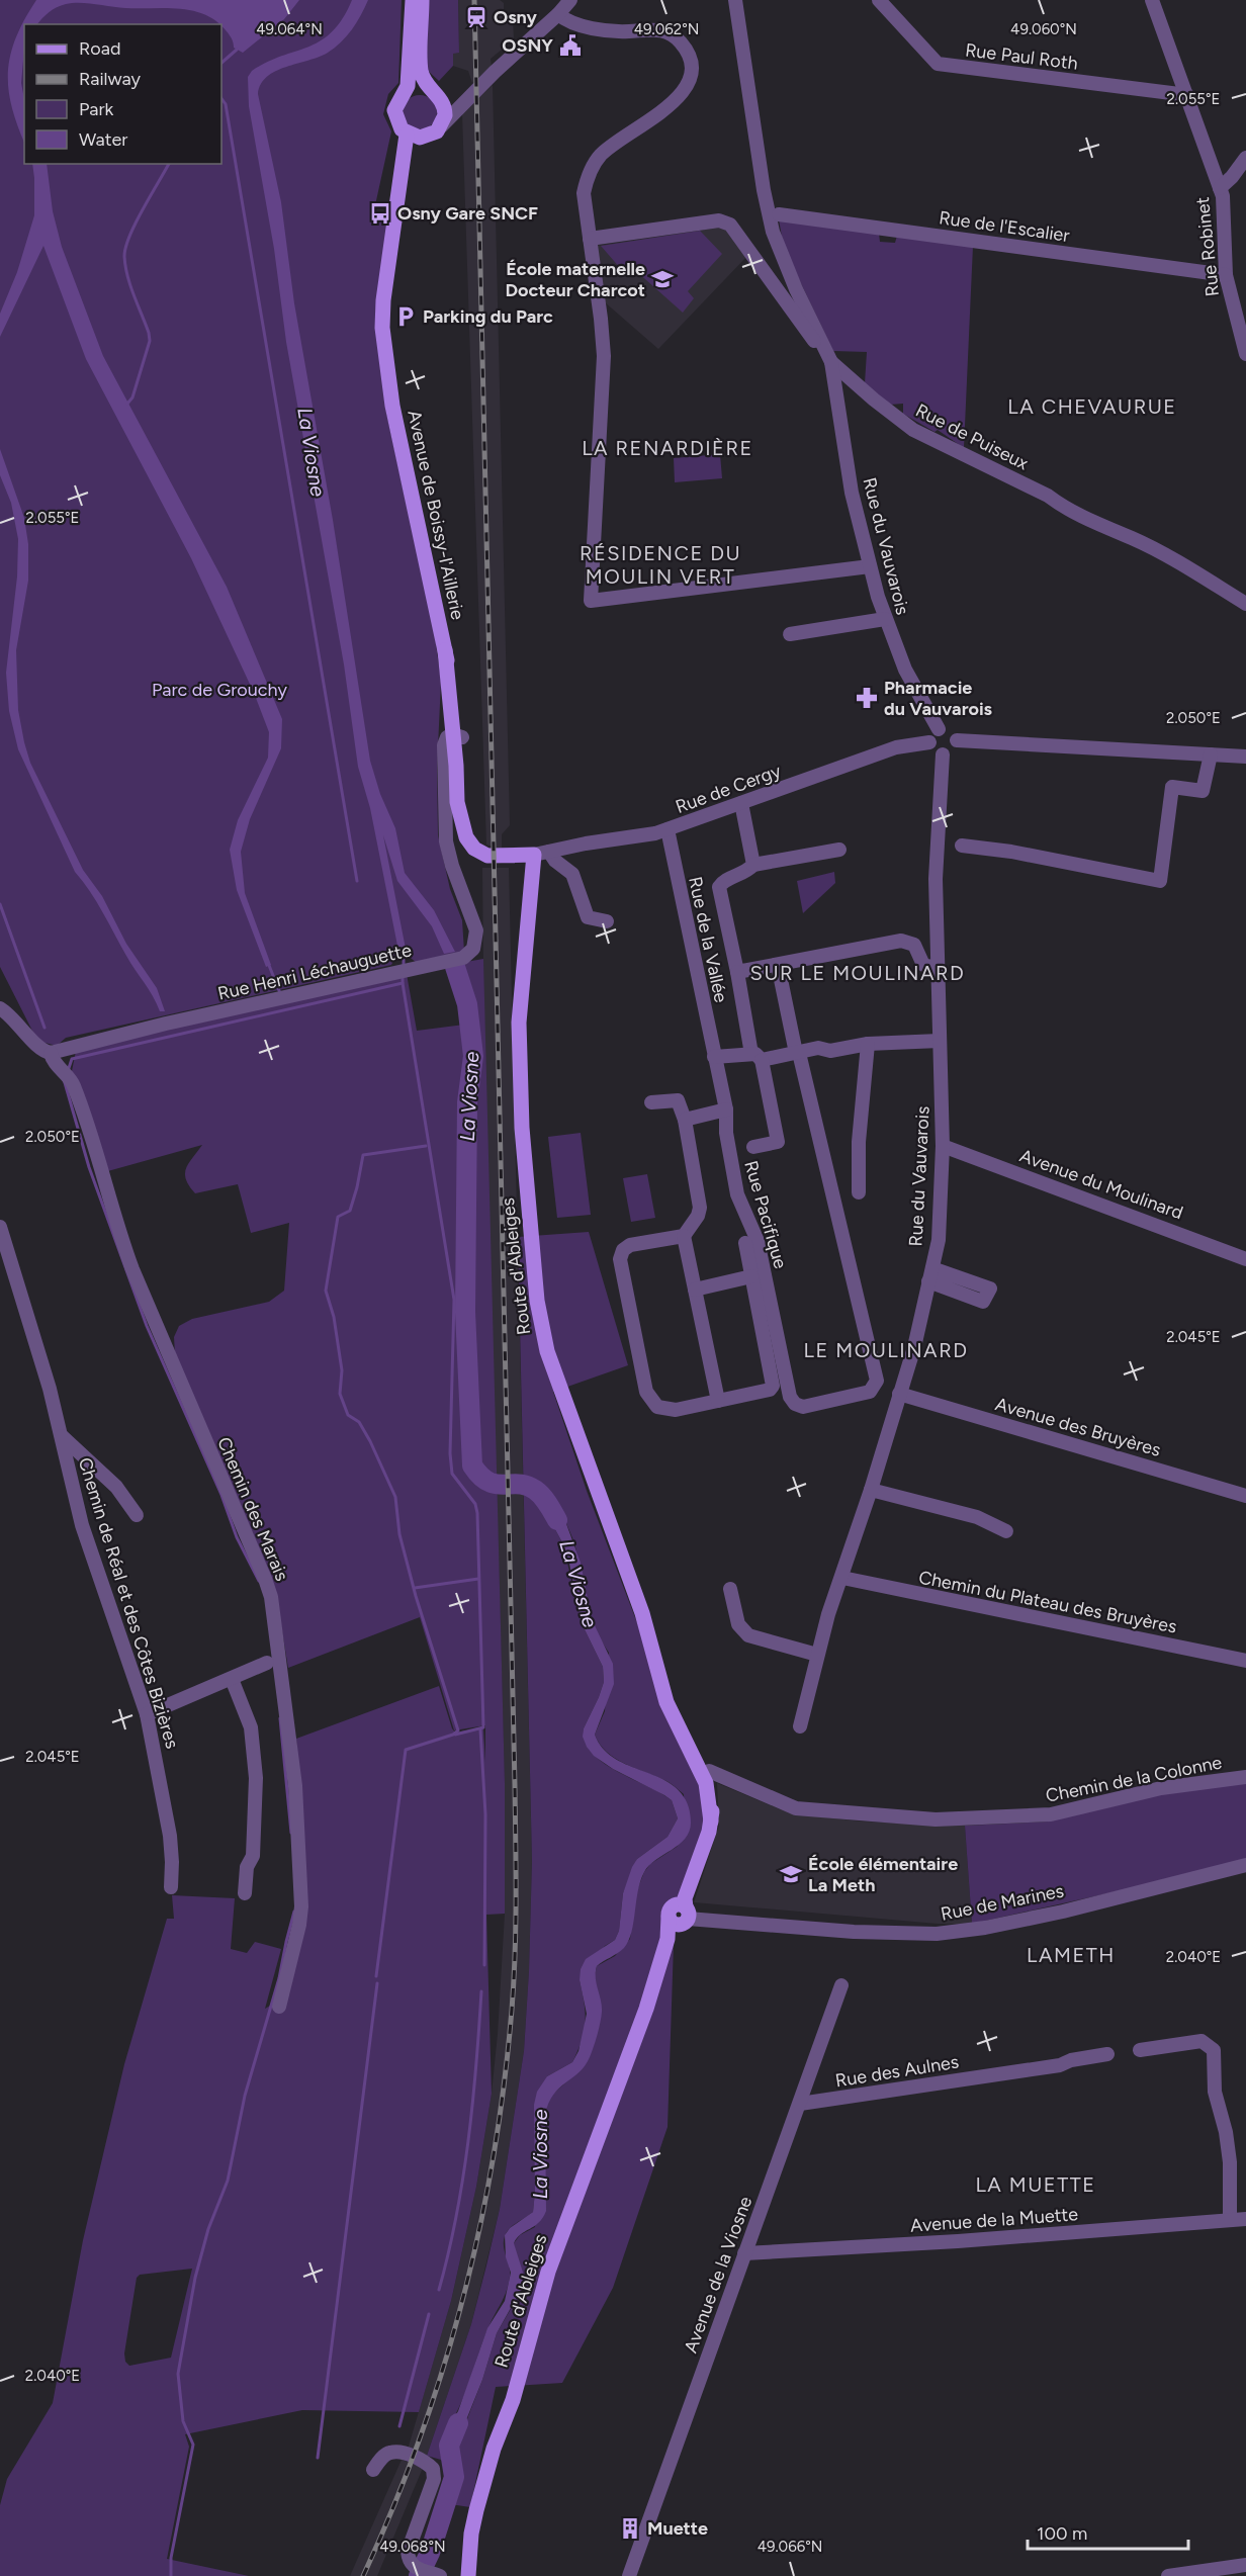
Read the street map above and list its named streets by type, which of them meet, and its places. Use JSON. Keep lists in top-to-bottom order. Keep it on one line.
{"streets":{"main road":["Avenue de Boissy-l'Aillerie","Route d'Ableiges"],"street":["Rue Paul Roth","Rue de l'Escalier","Rue Robinet","Rue de Puiseux","Rue du Vauvarois","Rue de Cergy","Rue de la Vallée","Rue Henri Léchauguette","Avenue du Moulinard","Rue Pacifique","Avenue des Bruyères","Chemin des Marais","Chemin du Plateau des Bruyères","Chemin de Réal et des Côtes Bizières","Chemin de la Colonne","Rue de Marines","Rue des Aulnes","Avenue de la Muette","Avenue de la Viosne"]},"crossings":[["Rue Paul Roth","Rue Robinet"],["Rue de l'Escalier","Rue Robinet"],["Rue de Puiseux","Rue du Vauvarois"],["Avenue de Boissy-l'Aillerie","Rue de Cergy"],["Avenue de Boissy-l'Aillerie","Rue Henri Léchauguette"],["Avenue de Boissy-l'Aillerie","Route d'Ableiges"],["Rue du Vauvarois","Rue de Cergy"],["Rue du Vauvarois","Avenue du Moulinard"],["Rue du Vauvarois","Avenue des Bruyères"],["Rue du Vauvarois","Chemin du Plateau des Bruyères"],["Rue de Cergy","Rue de la Vallée"],["Rue de Cergy","Route d'Ableiges"],["Rue de la Vallée","Rue Pacifique"],["Rue Henri Léchauguette","Chemin des Marais"],["Route d'Ableiges","Chemin de la Colonne"],["Route d'Ableiges","Rue de Marines"],["Rue des Aulnes","Avenue de la Viosne"],["Avenue de la Muette","Avenue de la Viosne"]],"districts":["LA CHEVAURUE","LA RENARDIÈRE","RÉSIDENCE DU MOULIN VERT","SUR LE MOULINARD","LE MOULINARD","LAMETH","LA MUETTE"],"water":["La Viosne"],"parks":["Parc de Grouchy"],"places":{"station":["Osny"],"public building":["OSNY"],"bus stop":["Osny Gare SNCF"],"school or university":["École maternelle Docteur Charcot","École élémentaire La Meth"],"parking":["Parking du Parc"],"pharmacy":["Pharmacie du Vauvarois"],"building":["Muette"]},"legend":["Road","Railway","Park","Water"],"scale_bar":"100 m","coordinates":["49.064°N","49.062°N","49.060°N","2.055°E","2.050°E","2.045°E","2.040°E","49.068°N","49.066°N"]}
